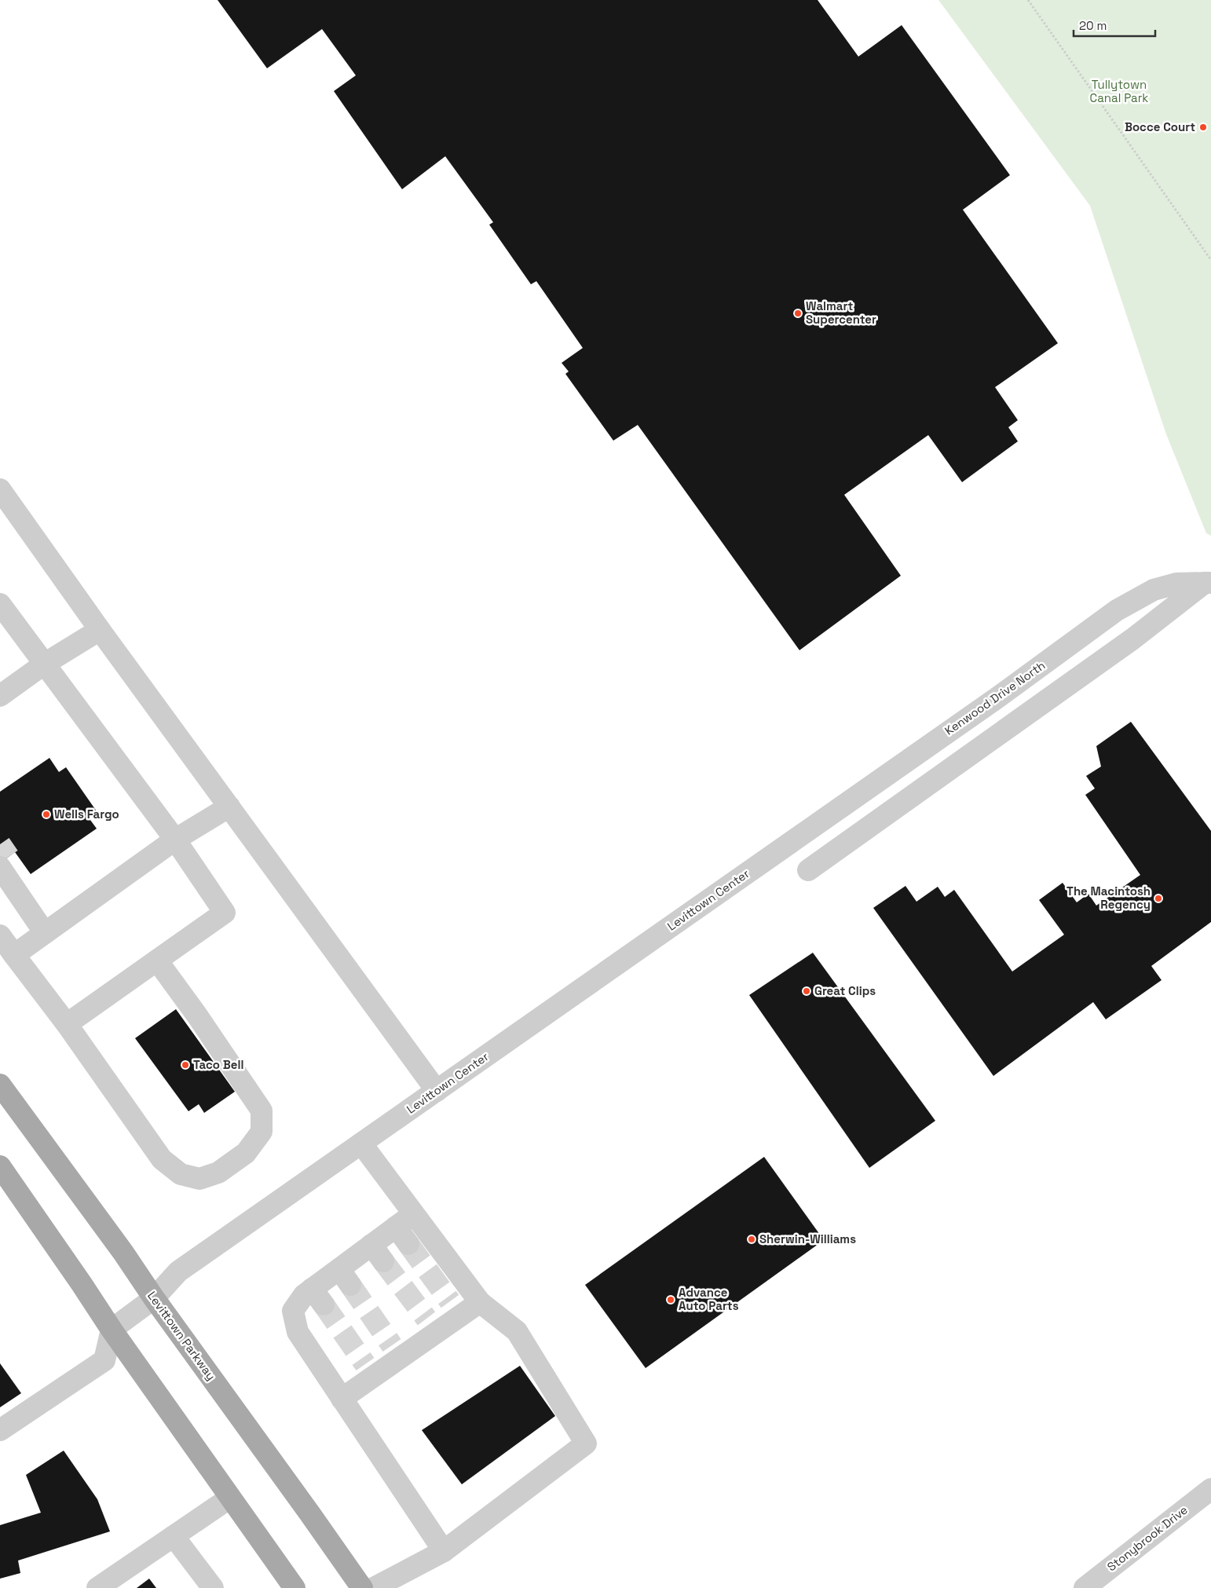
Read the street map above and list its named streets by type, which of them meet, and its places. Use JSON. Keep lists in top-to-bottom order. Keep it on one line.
{"streets":{"main road":["Levittown Parkway"],"street":["Kenwood Drive North","Levittown Center","Stonybrook Drive"]},"crossings":[["Kenwood Drive North","Levittown Center"],["Levittown Center","Levittown Parkway"]],"parks":["Tullytown Canal Park"],"places":["Bocce Court","Walmart Supercenter","Wells Fargo","The Macintosh Regency","Great Clips","Taco Bell","Sherwin-Williams","Advance Auto Parts"],"scale_bar":"20 m"}
